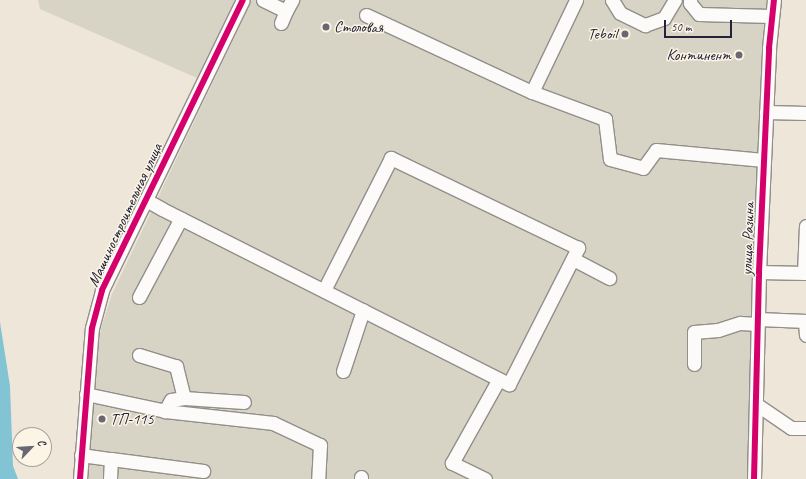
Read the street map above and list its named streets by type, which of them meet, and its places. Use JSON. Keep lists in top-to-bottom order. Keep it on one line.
{"streets":{"street":["Машиностроительная улица","улица Разина"]},"places":["Столовая","Teboil","Континент","ТП-115"],"scale_bar":"50 m","north":"top right"}
